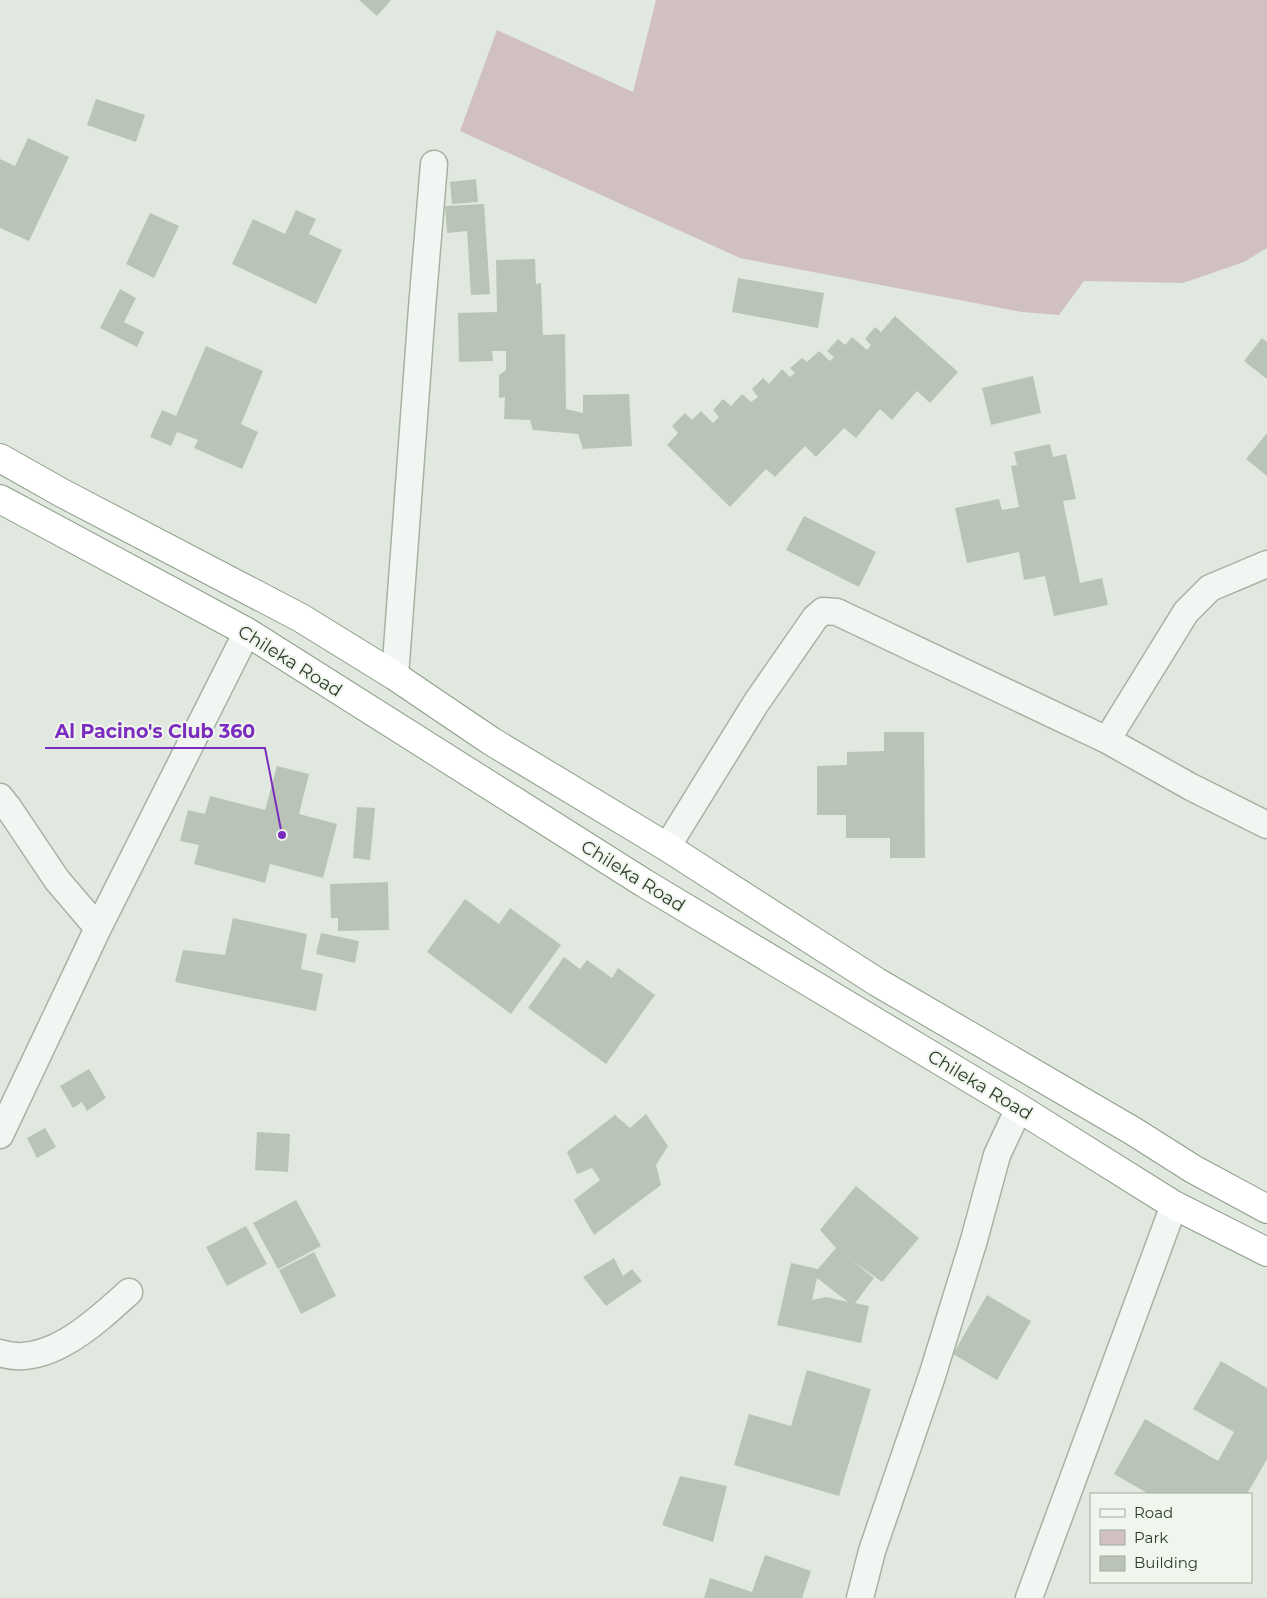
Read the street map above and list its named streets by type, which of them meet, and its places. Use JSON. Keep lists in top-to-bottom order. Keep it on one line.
{"streets":{"highway":["Chileka Road"]},"places":["Al Pacino's Club 360"],"legend":["Road","Park","Building"]}
